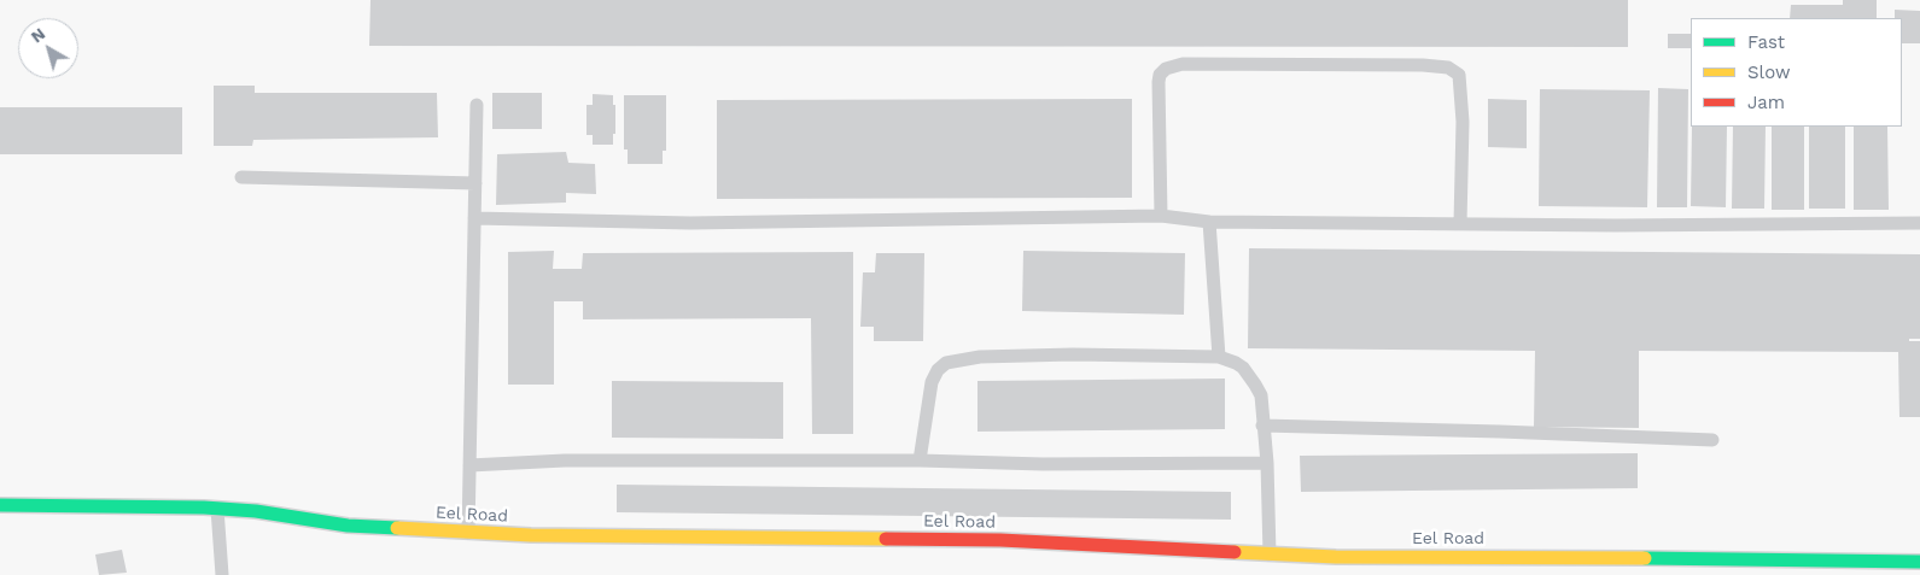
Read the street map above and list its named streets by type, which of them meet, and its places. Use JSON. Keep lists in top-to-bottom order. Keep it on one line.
{"streets":{"street":["Eel Road"]},"legend":["Fast","Slow","Jam"],"north":"top left"}
